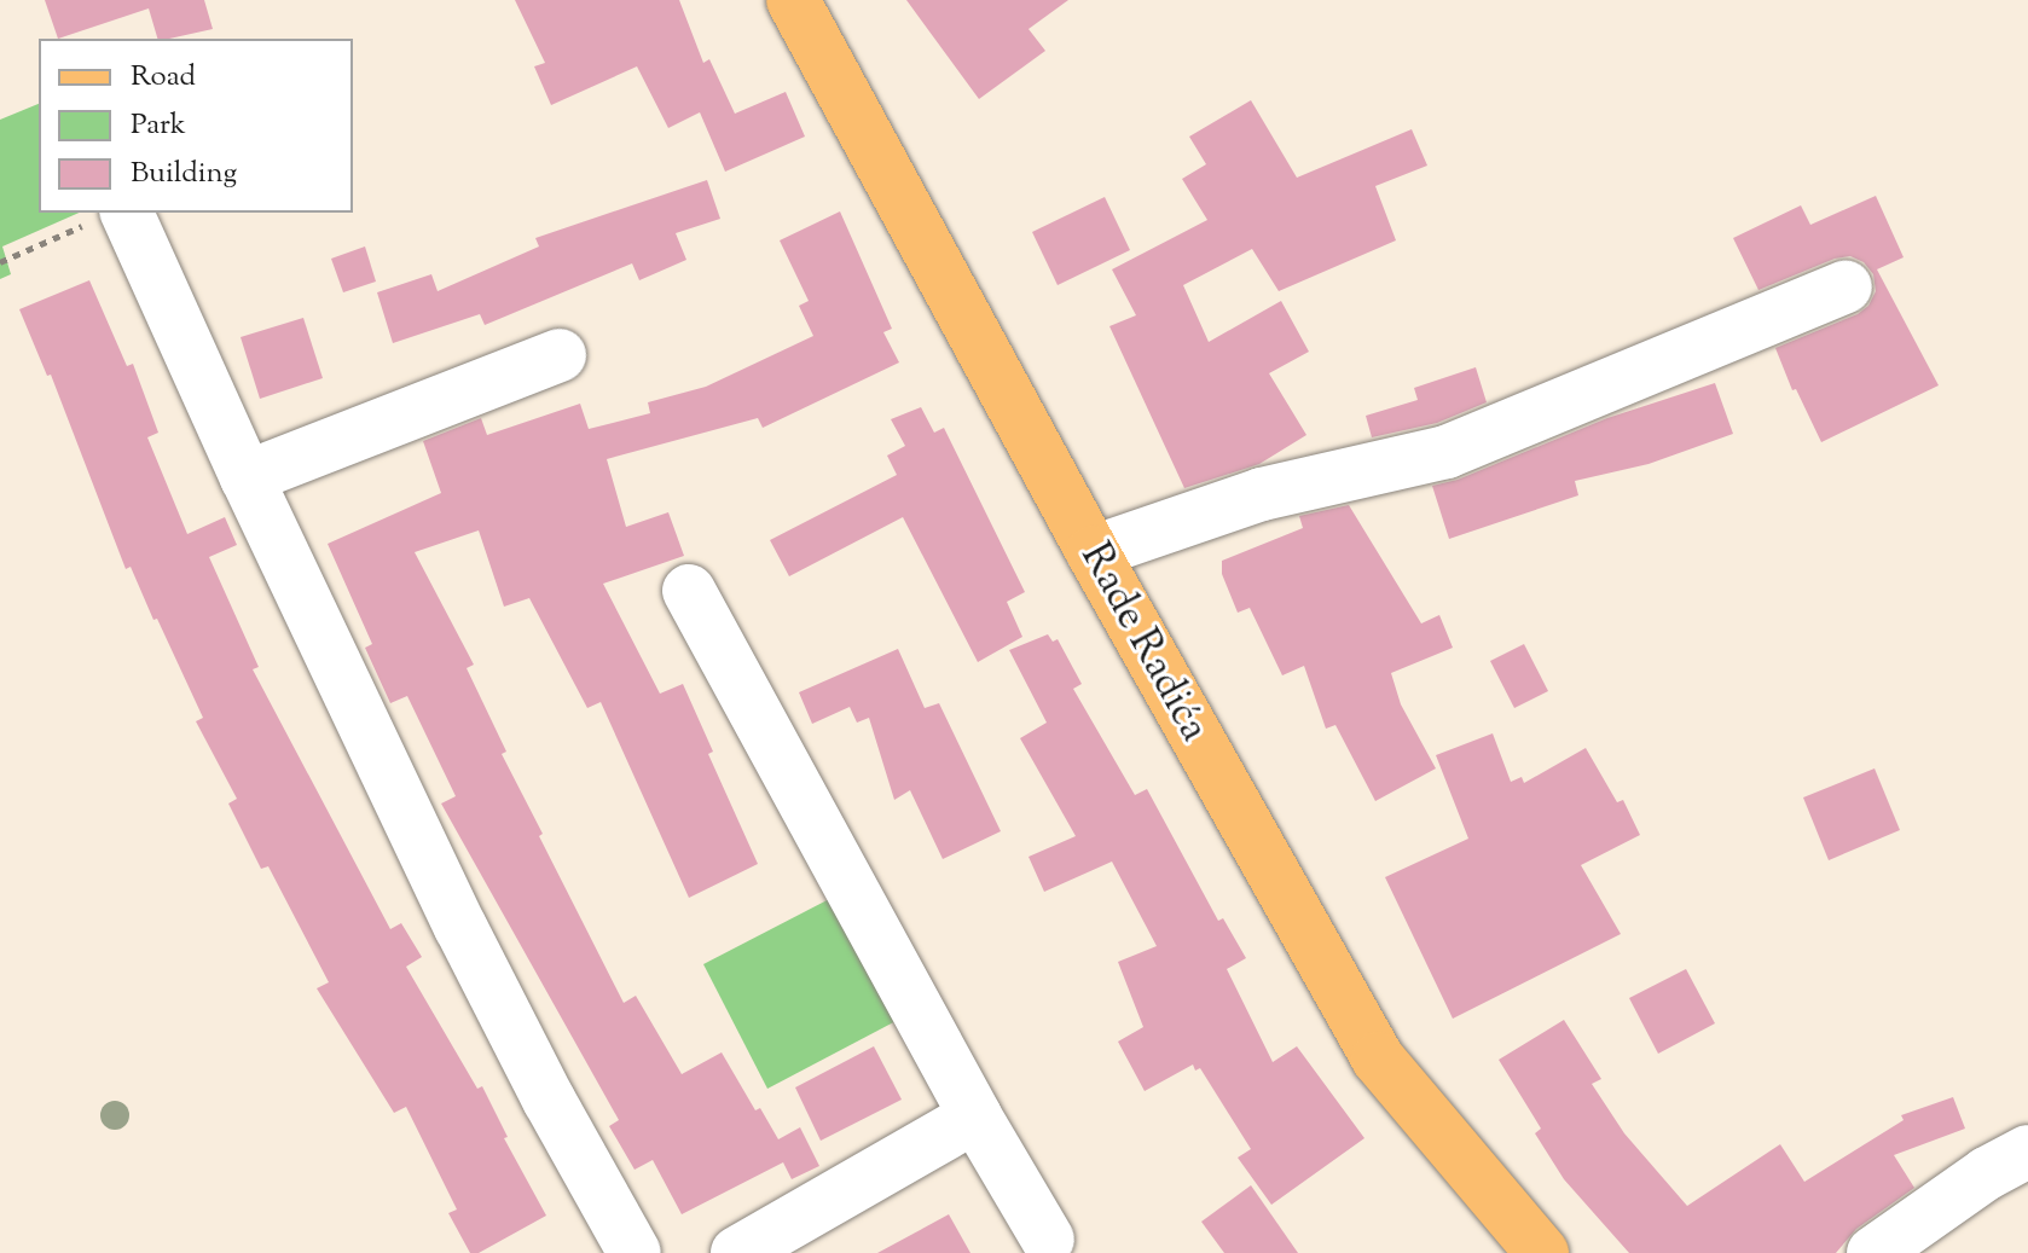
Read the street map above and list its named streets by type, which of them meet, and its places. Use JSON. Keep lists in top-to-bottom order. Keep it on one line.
{"streets":{"main road":["Rade Radića"]},"legend":["Road","Park","Building"]}
